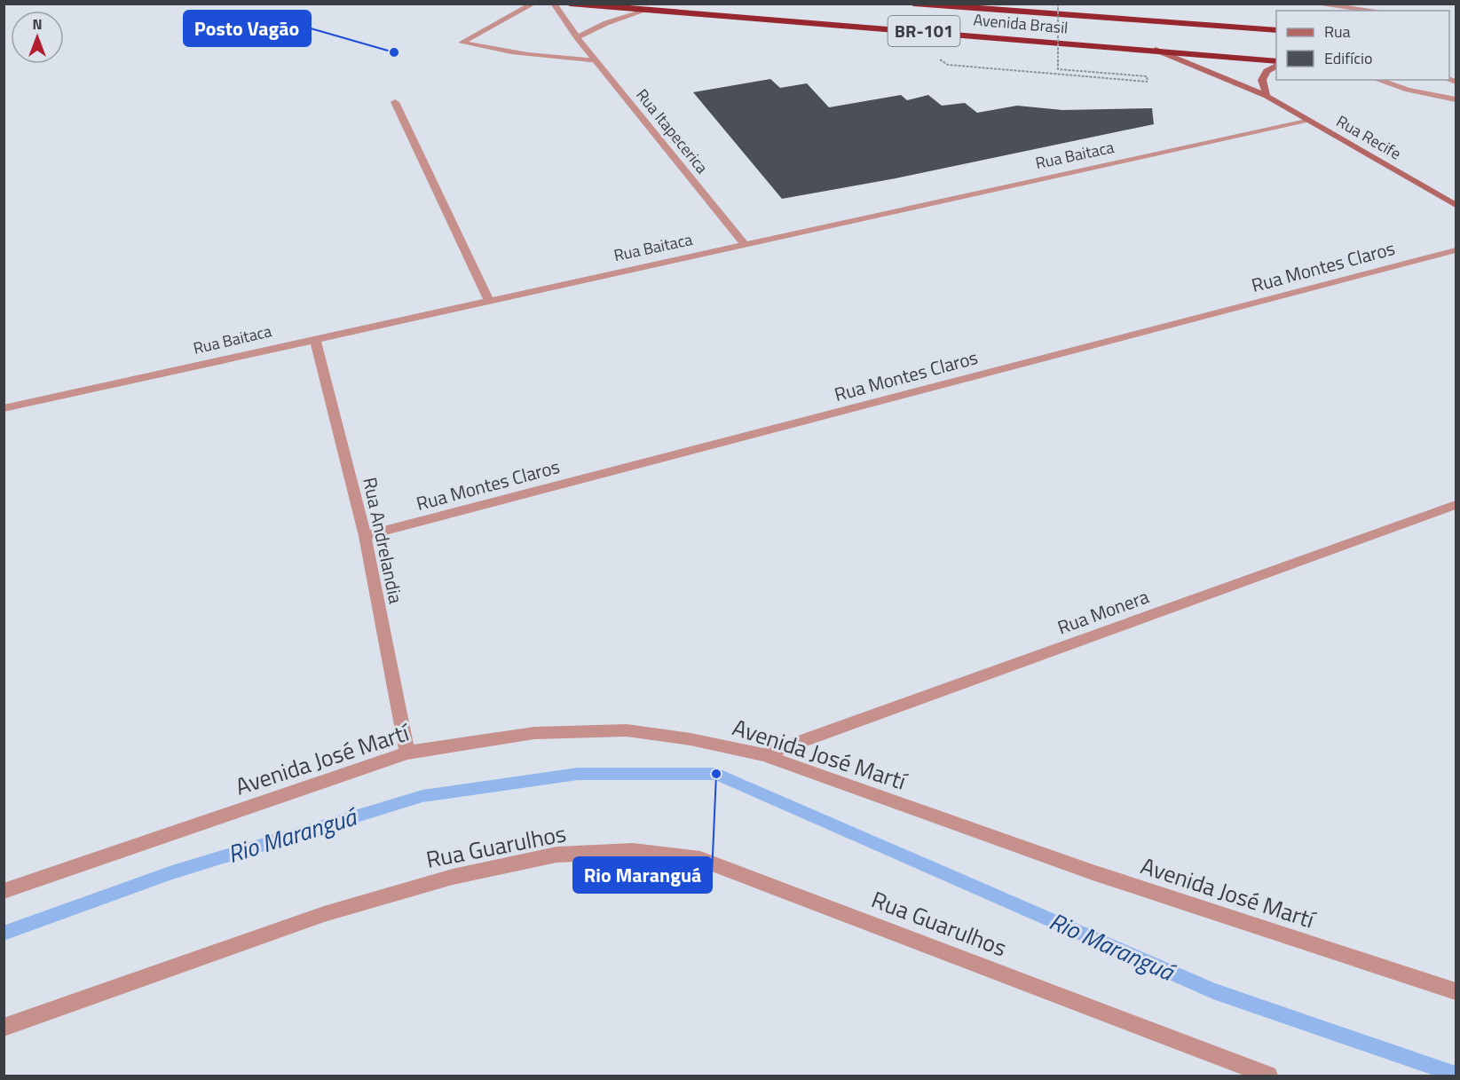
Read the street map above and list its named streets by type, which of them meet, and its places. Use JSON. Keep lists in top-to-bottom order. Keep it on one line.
{"streets":{"highway":["Avenida Brasil","BR-101"],"street":["Rua Itapecerica","Rua Recife","Rua Baitaca","Rua Montes Claros","Rua Andrelandia","Rua Monera","Avenida José Martí","Rua Guarulhos"]},"crossings":[["Avenida Brasil","Rua Recife"],["Rua Itapecerica","Rua Baitaca"],["Rua Recife","Rua Baitaca"],["Rua Baitaca","Rua Andrelandia"],["Rua Montes Claros","Rua Andrelandia"],["Rua Andrelandia","Avenida José Martí"],["Rua Monera","Avenida José Martí"]],"water":["Rio Maranguá"],"places":["Posto Vagão","Rio Maranguá"],"legend":["Rua","Edifício"],"north":"top"}
